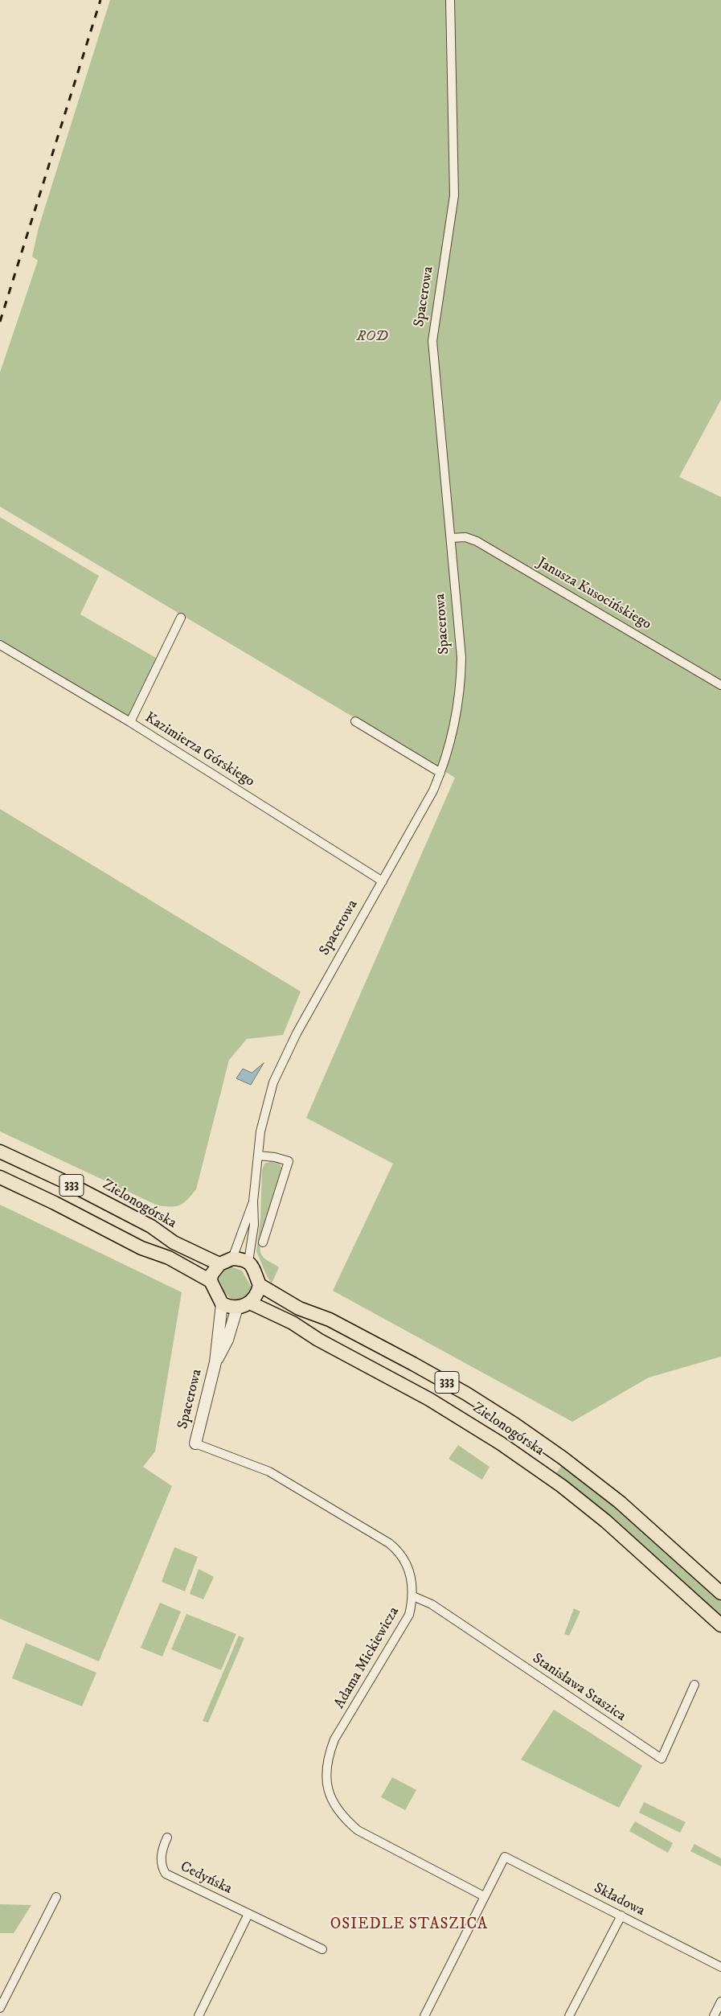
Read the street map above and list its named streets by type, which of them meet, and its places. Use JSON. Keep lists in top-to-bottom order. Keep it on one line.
{"streets":{"main road":["333","Zielonogórska"],"street":["Spacerowa","Janusza Kusocińskiego","Kazimierza Górskiego","Adama Mickiewicza","Stanisława Staszica","Cedyńska","Składowa"]},"crossings":[["Spacerowa","Janusza Kusocińskiego"],["Spacerowa","Kazimierza Górskiego"],["Spacerowa","333"],["Spacerowa","Zielonogórska"],["Spacerowa","Adama Mickiewicza"],["333","Zielonogórska"],["Adama Mickiewicza","Stanisława Staszica"],["Adama Mickiewicza","Składowa"]],"districts":["OSIEDLE STASZICA"],"parks":["ROD"]}
